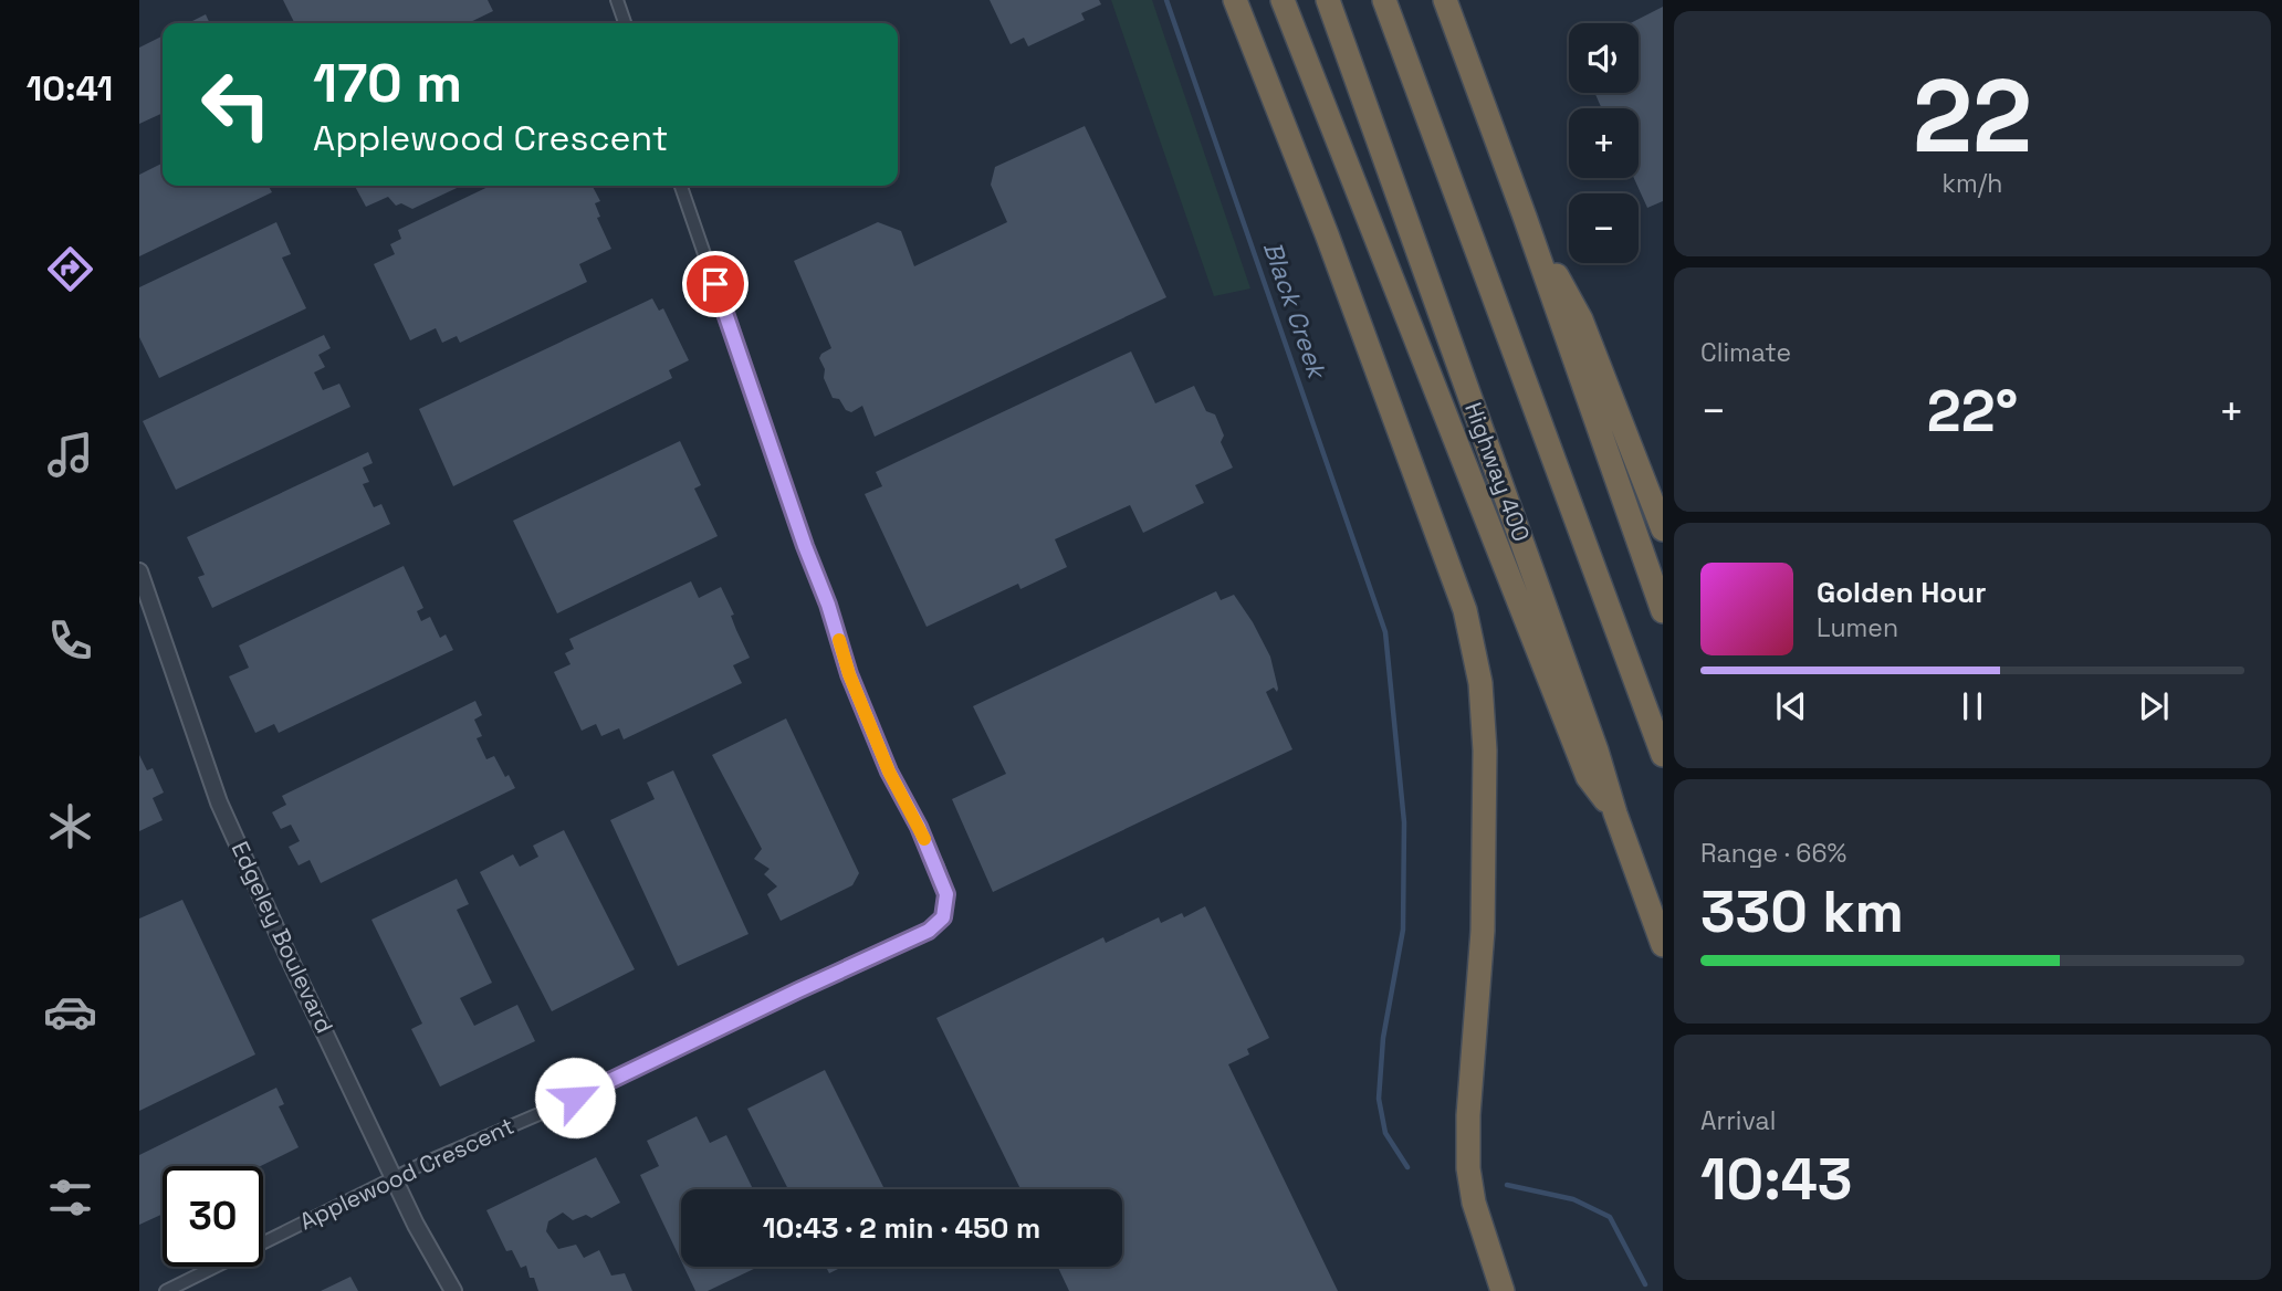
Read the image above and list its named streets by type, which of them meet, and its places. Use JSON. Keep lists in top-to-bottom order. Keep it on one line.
{"streets":{"highway":["Highway 400"],"street":["Edgeley Boulevard","Applewood Crescent"]},"crossings":[["Edgeley Boulevard","Applewood Crescent"]],"water":["Black Creek"],"page":{"tabs":"10:41","tile":[["22","km/h"],"Climate",["Range · 66%","330 km"],["Arrival","10:43"]],"map_buttons":["+","−"],"turn":["170 m","Applewood Crescent"],"heat":["−","22°","+"],"song":["Golden Hour","Lumen"],"limit":"30","trip":"10:43 · 2 min · 450 m"}}
